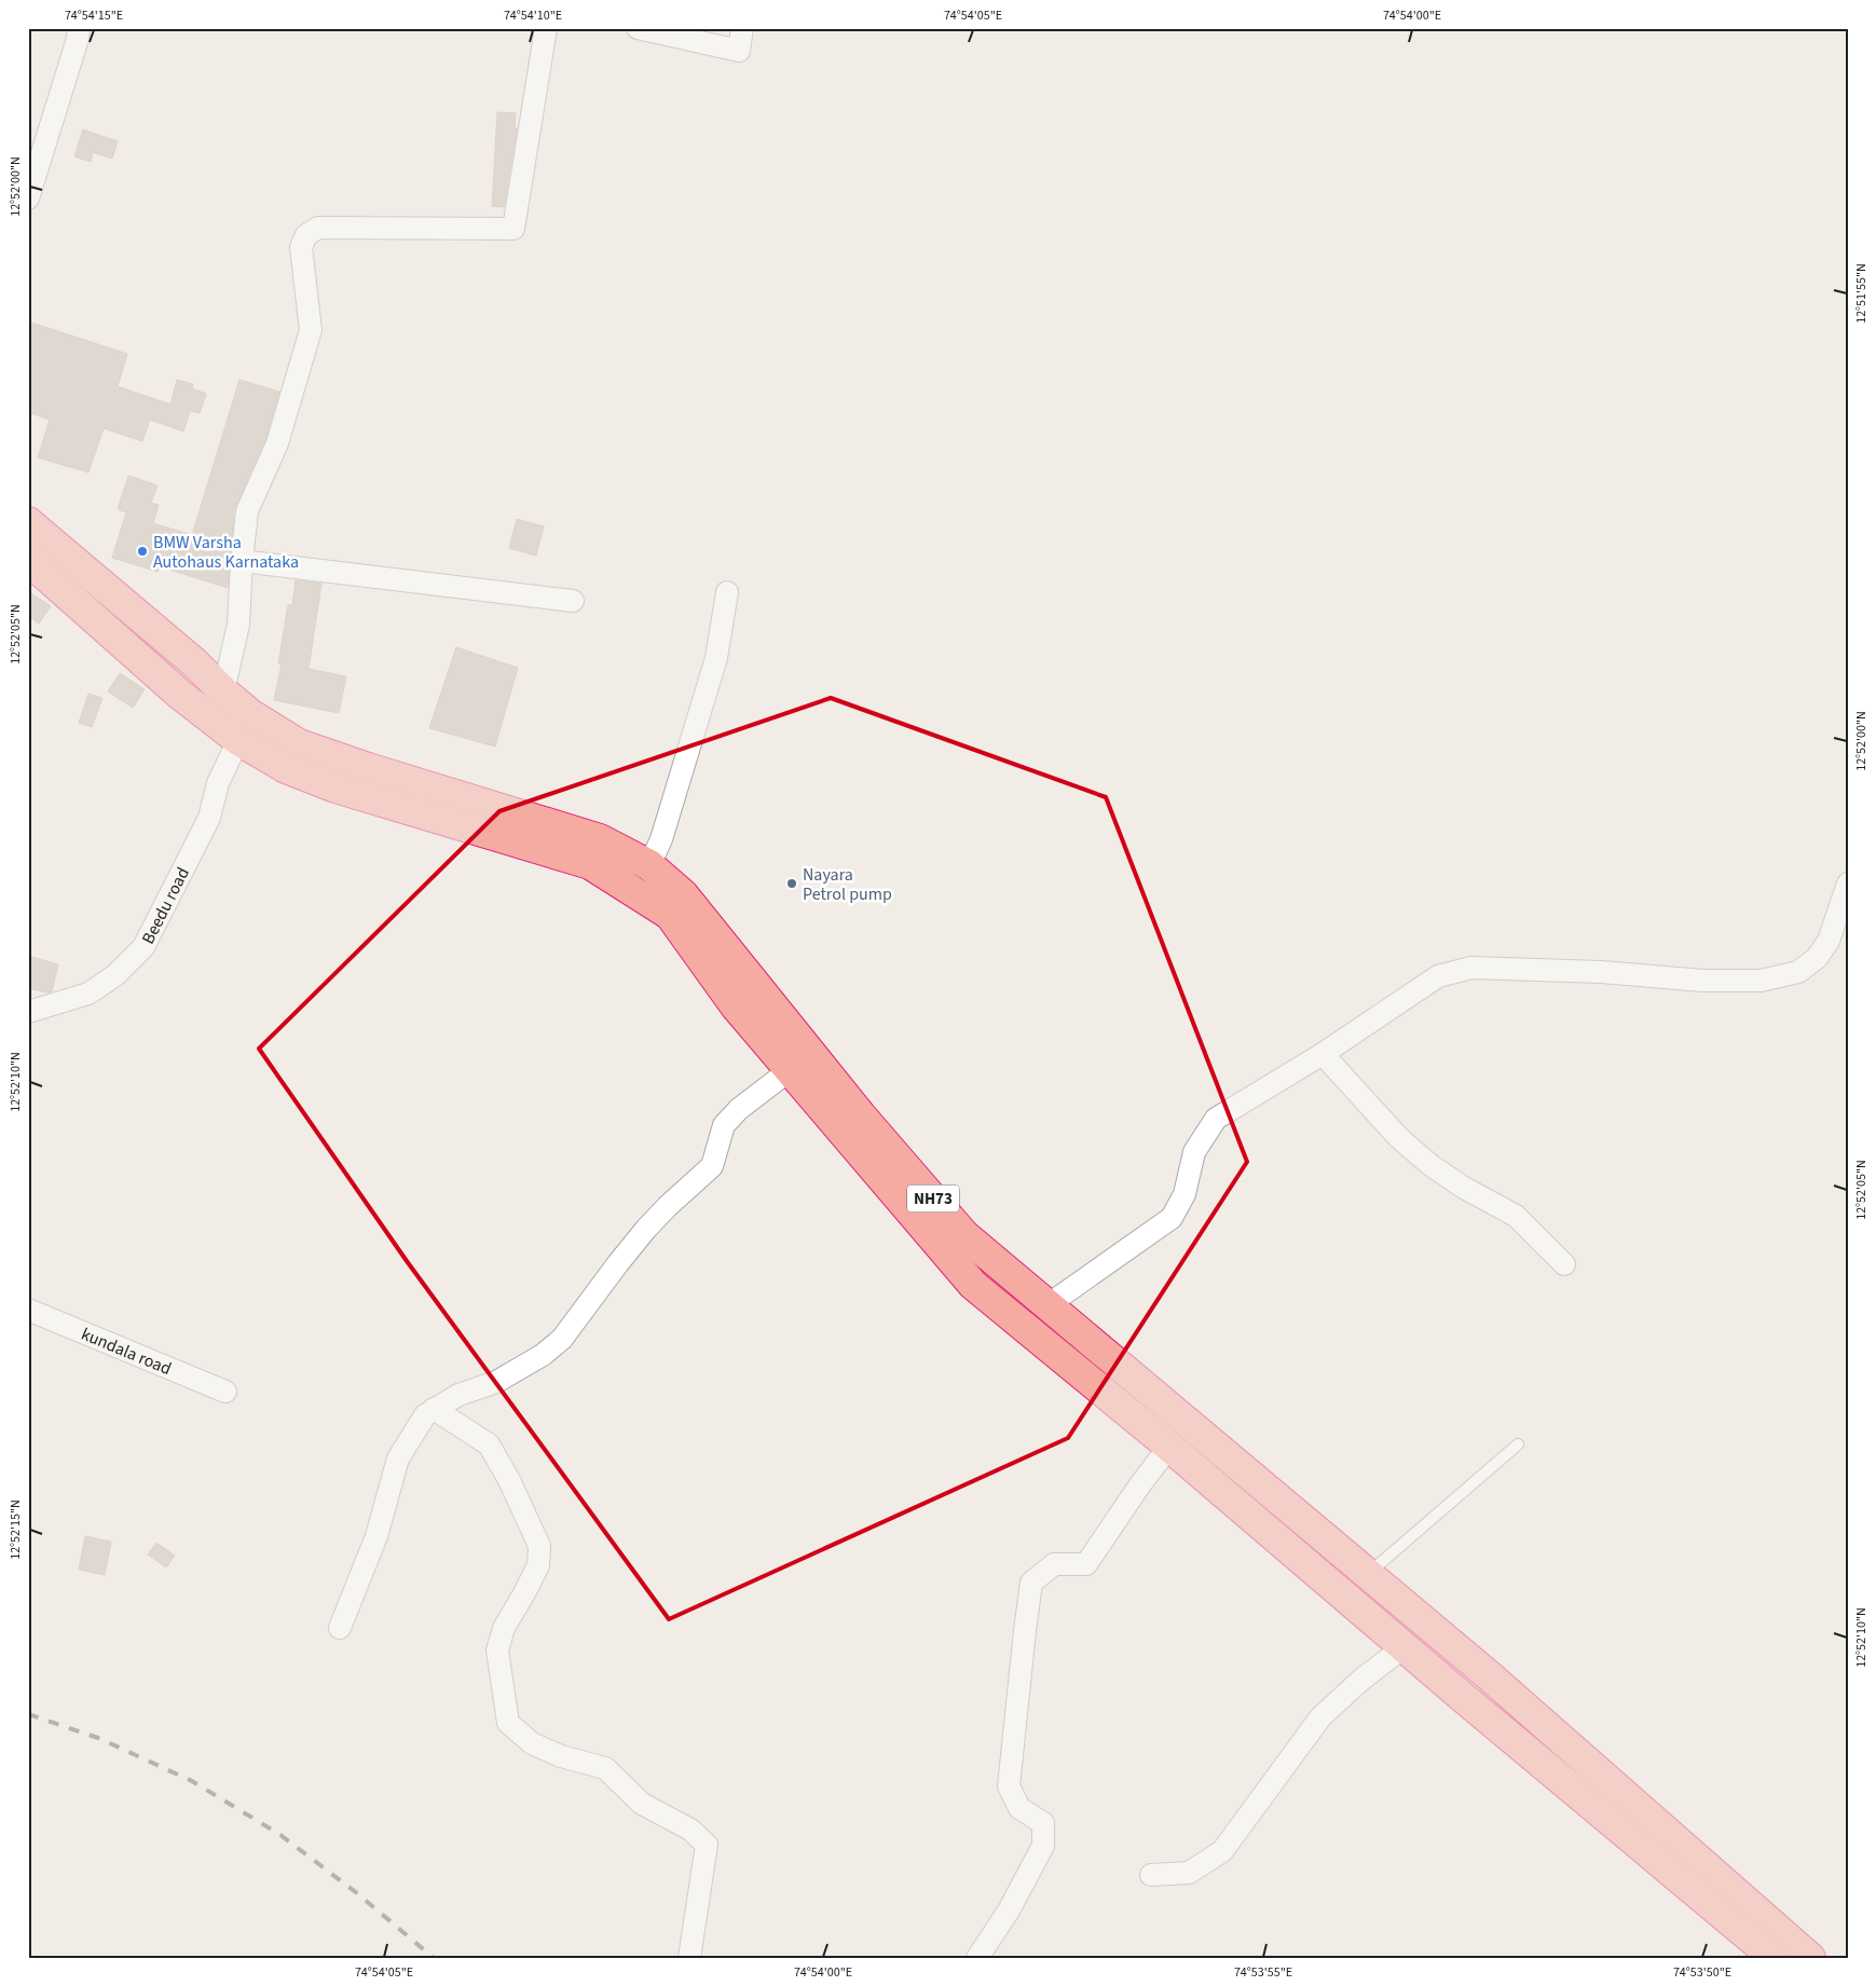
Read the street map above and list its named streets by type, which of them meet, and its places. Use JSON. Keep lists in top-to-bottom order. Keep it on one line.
{"streets":{"highway":["NH73"],"street":["Beedu road","kundala road"]},"crossings":[["Beedu road","NH73"]],"places":["BMW Varsha Autohaus Karnataka","Nayara Petrol pump"],"coordinates":["74°54'15\"E","74°54'10\"E","74°54'05\"E","74°54'00\"E","12°52'00\"N","12°51'55\"N","12°52'05\"N","12°52'10\"N","12°52'15\"N","74°53'55\"E","74°53'50\"E"]}
